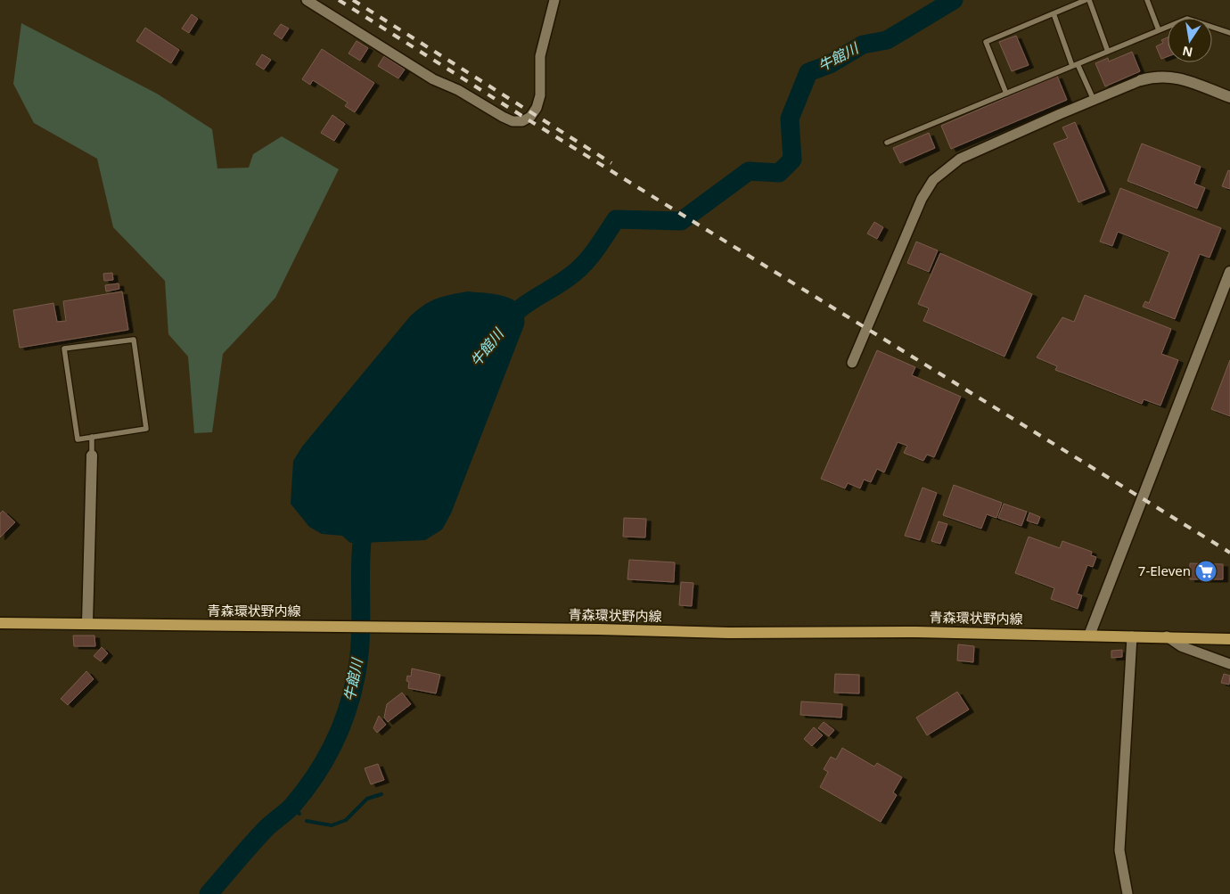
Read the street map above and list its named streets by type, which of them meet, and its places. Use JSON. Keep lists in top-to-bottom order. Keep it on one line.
{"streets":{"main road":["青森環状野内線"]},"water":["牛館川"],"places":{"supermarket":["7-Eleven"]},"north":"bottom"}
